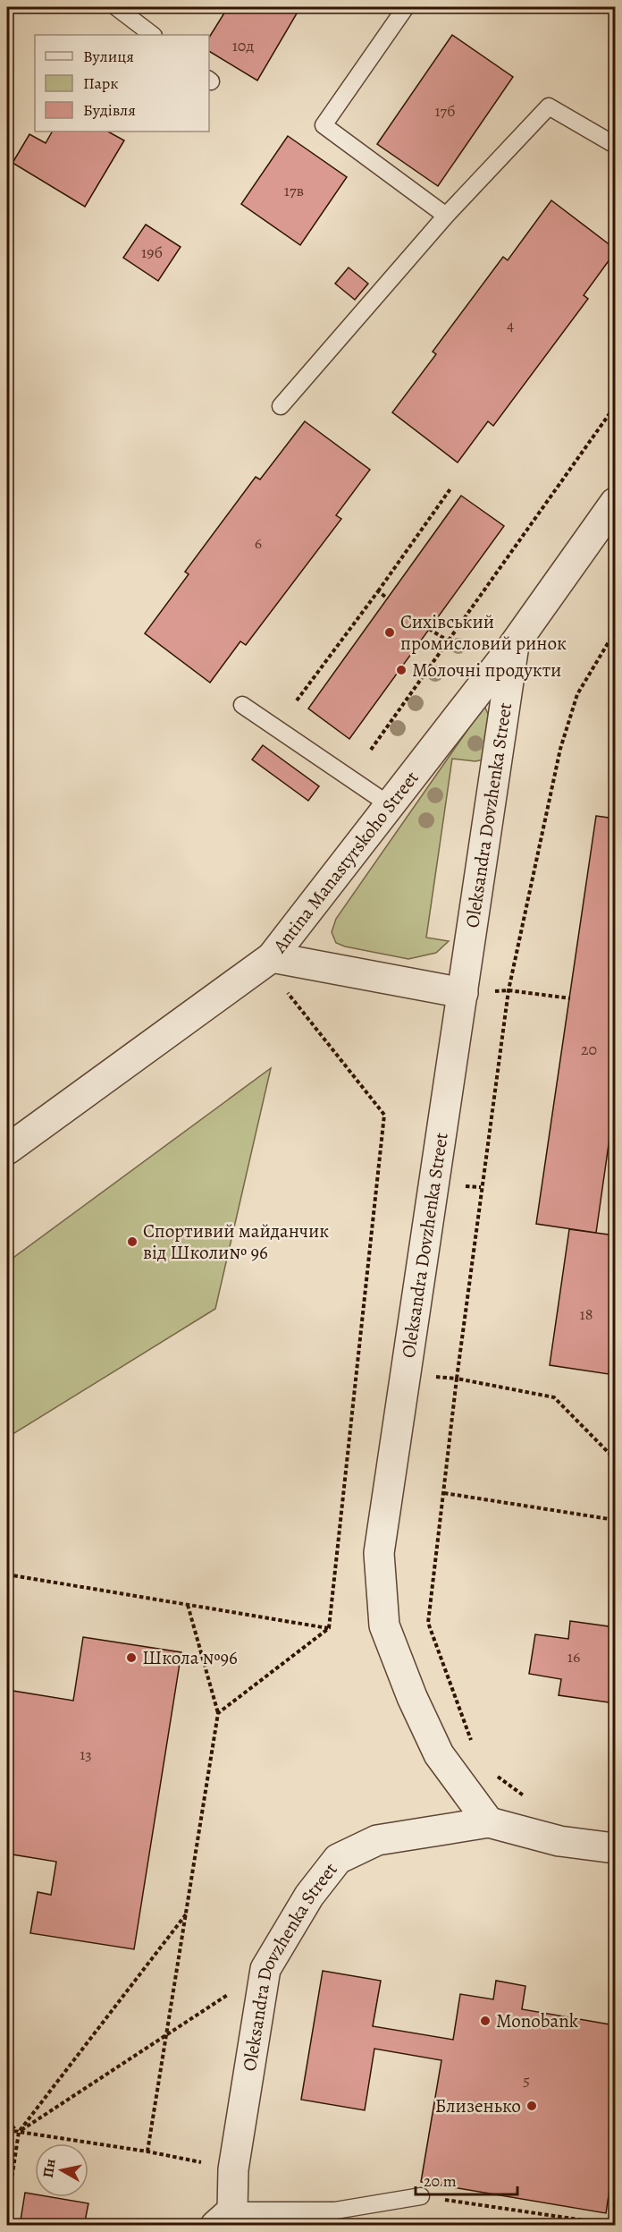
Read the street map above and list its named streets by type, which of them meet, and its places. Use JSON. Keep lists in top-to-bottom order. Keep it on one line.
{"streets":{"street":["Oleksandra Dovzhenka Street","Antina Manastyrskoho Street"]},"crossings":[["Oleksandra Dovzhenka Street","Antina Manastyrskoho Street"]],"places":["Сихівський промисловий ринок","Молочні продукти","Спортивий майданчик від Школи№ 96","Школа №96","Monobank","Близенько"],"house_numbers":["10д","17б","17в","19б","4","6","20","18","16","13","5"],"legend":["Вулиця","Парк","Будівля"],"scale_bar":"20 m","north":"left"}
